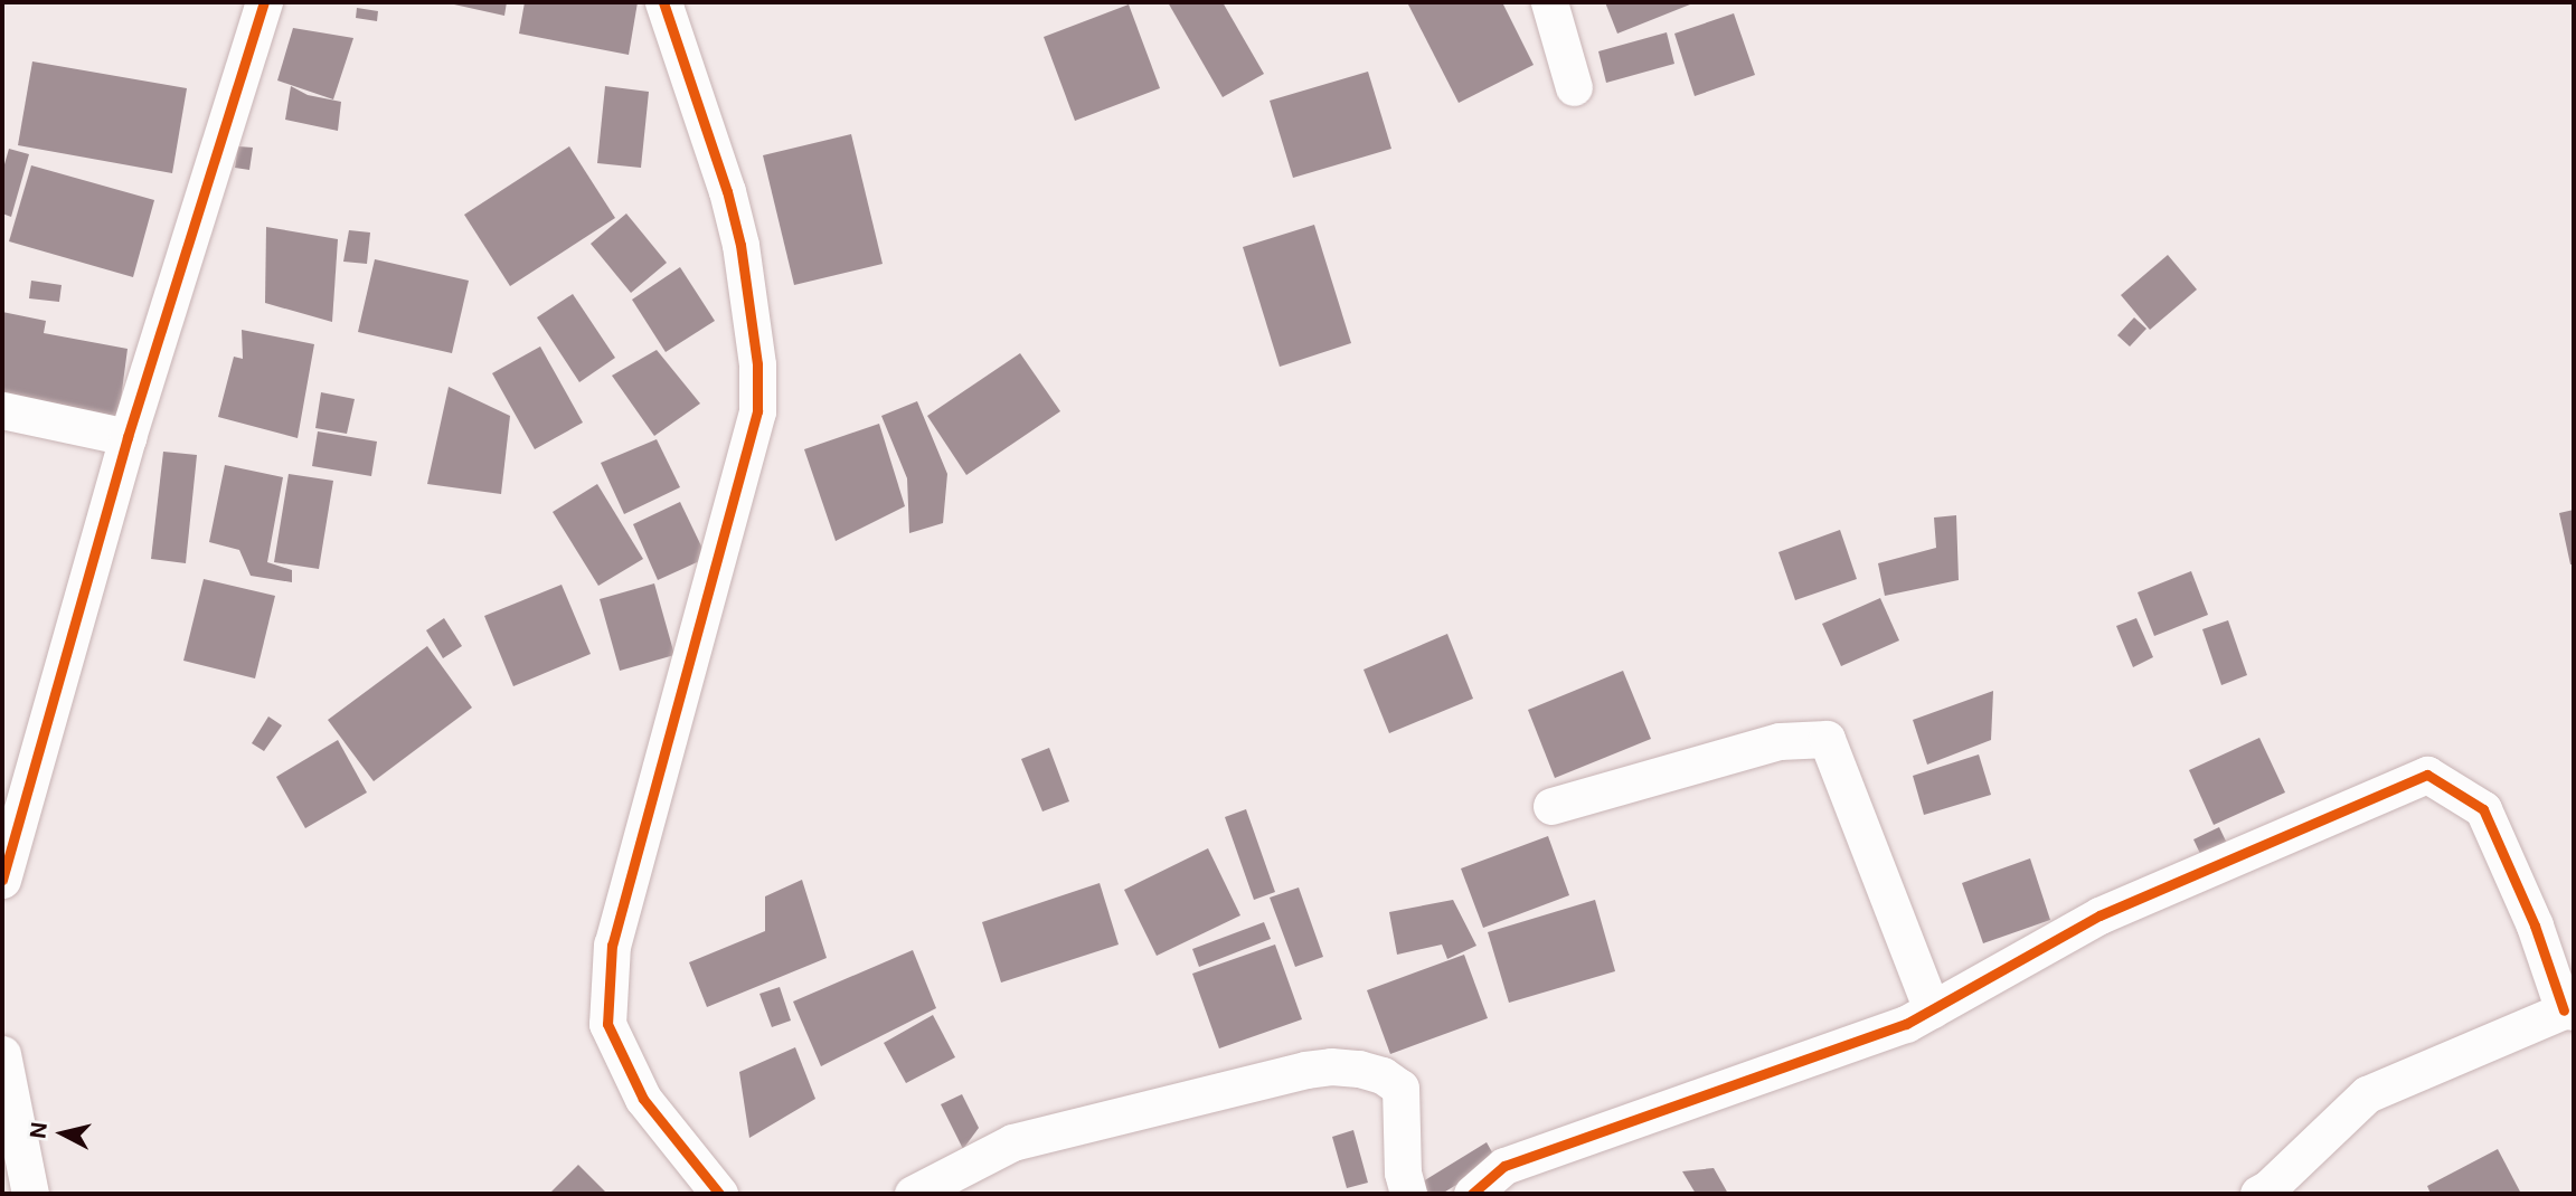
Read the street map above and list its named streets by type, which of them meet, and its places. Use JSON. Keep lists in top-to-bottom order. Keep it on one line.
{"north":"left"}
